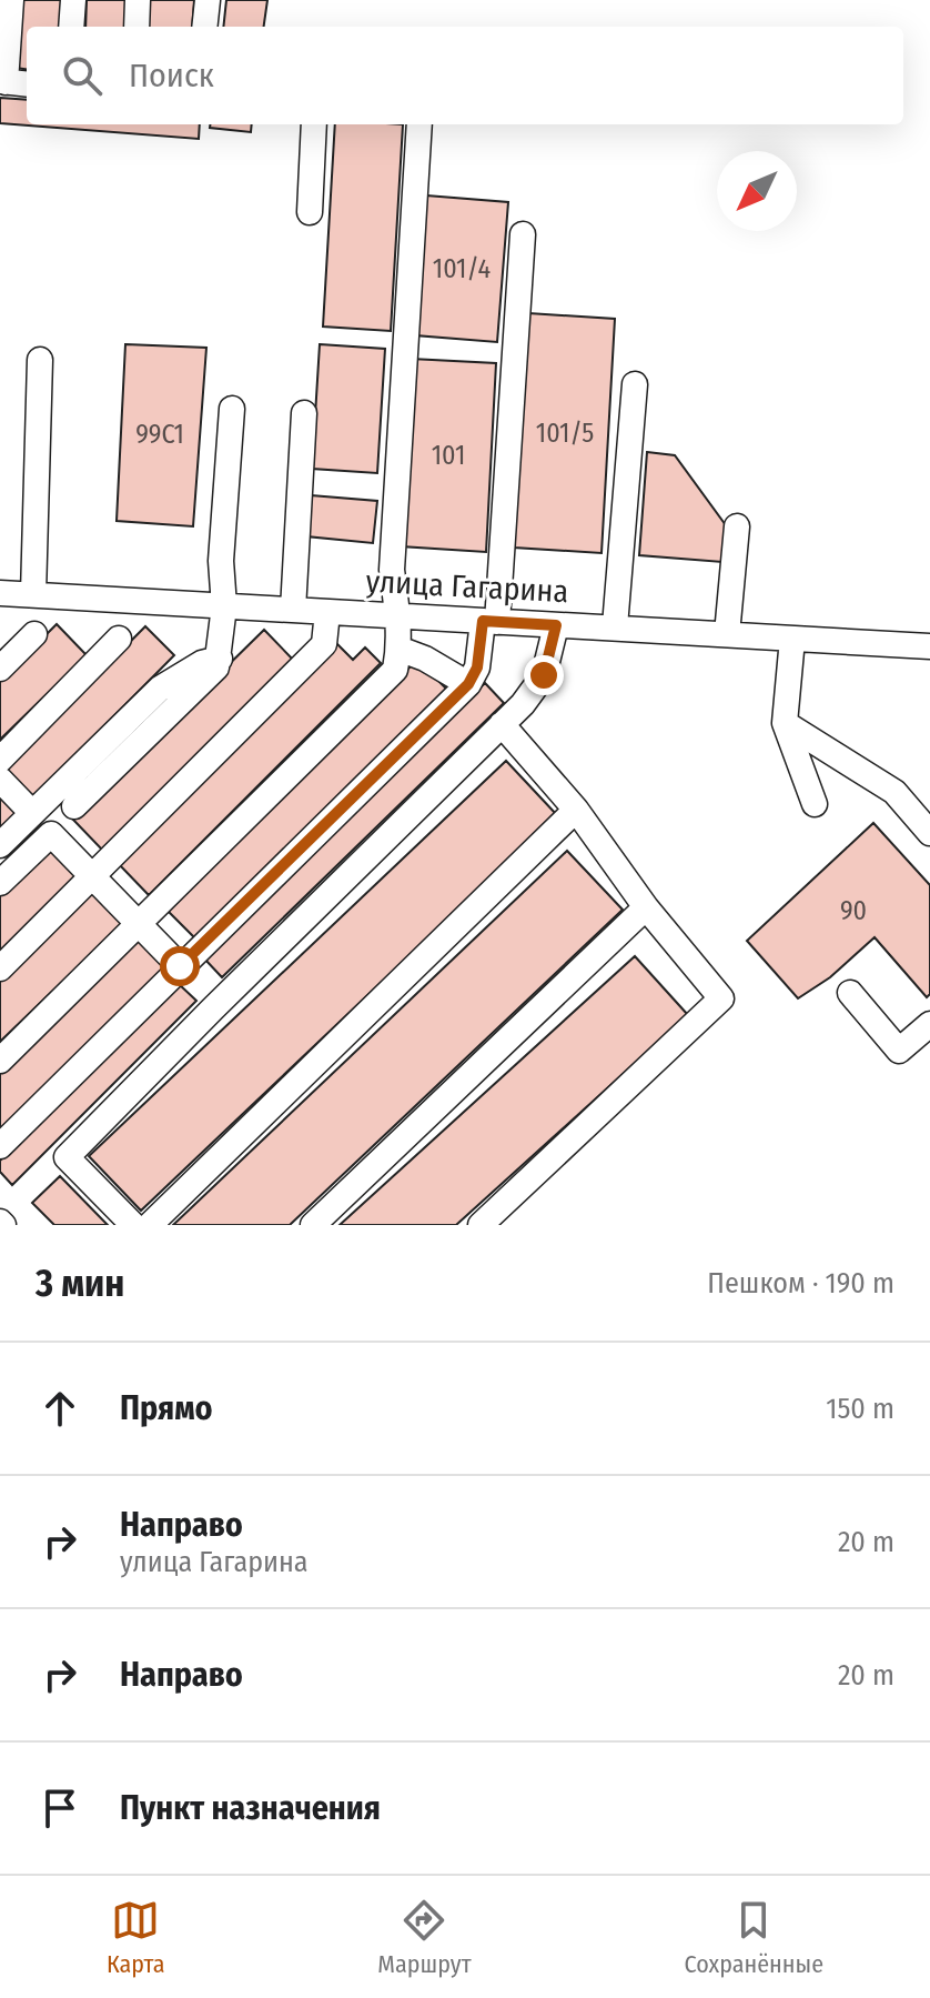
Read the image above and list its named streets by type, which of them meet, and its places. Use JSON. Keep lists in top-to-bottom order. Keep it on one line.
{"streets":{"street":["улица Гагарина"]},"house_numbers":["101/4","101/5","99С1","101","90"],"north":"bottom left","page":{"search":"Поиск","heading":["3 мин","Пешком · 190 m"],"list":[["Прямо","150 m"],["Направо","улица Гагарина","20 m"],["Направо","20 m"],"Пункт назначения"],"nav":["Карта","Маршрут","Сохранённые"]}}
